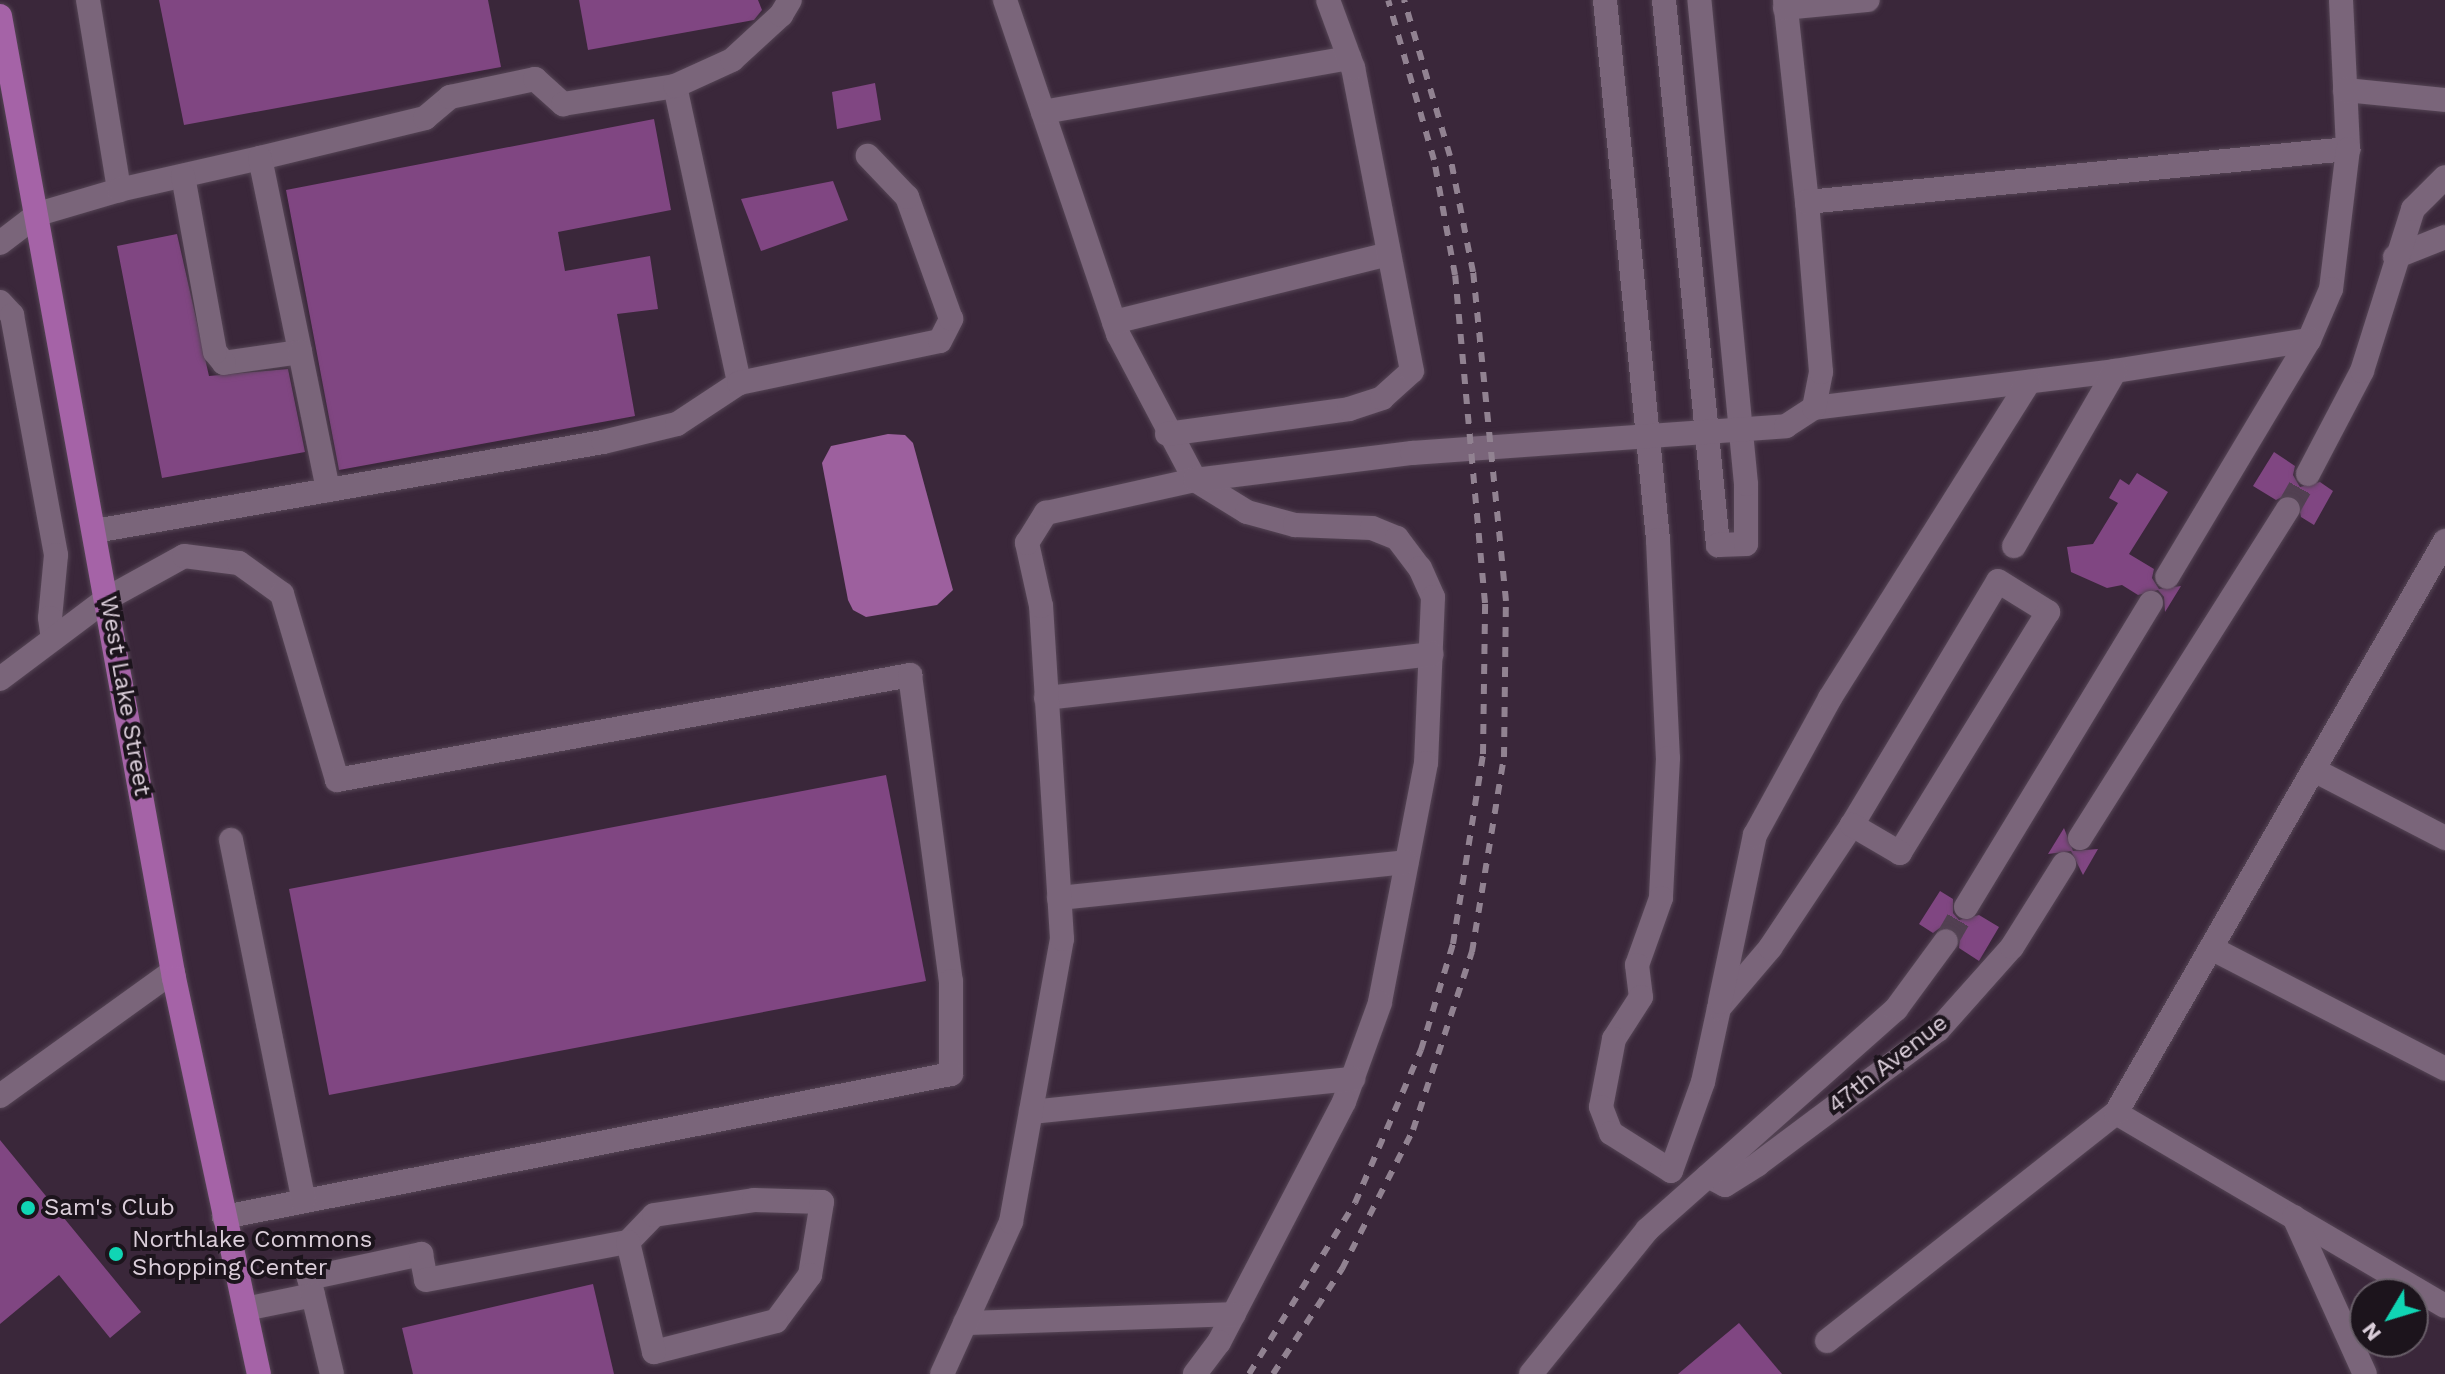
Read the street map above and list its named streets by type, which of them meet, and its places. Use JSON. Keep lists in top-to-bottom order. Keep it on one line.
{"streets":{"main road":["West Lake Street"],"street":["47th Avenue"]},"places":["Sam's Club","Northlake Commons Shopping Center"],"north":"bottom left"}
